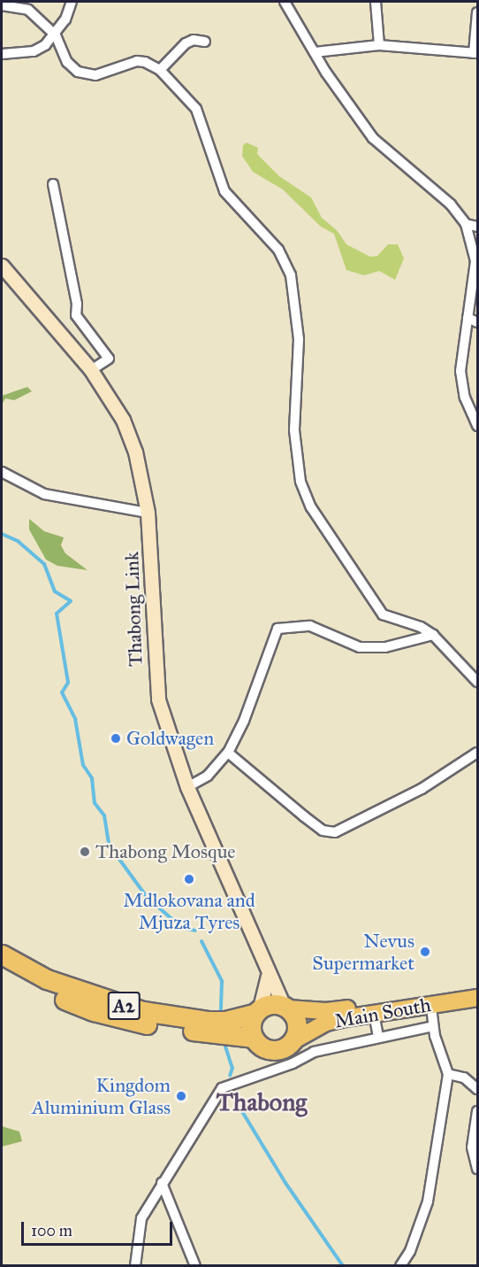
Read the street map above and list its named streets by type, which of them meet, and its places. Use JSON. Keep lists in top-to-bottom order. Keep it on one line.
{"streets":{"highway":["A2","Main South"],"main road":["Thabong Link"]},"crossings":[["Thabong Link","Main South"]],"districts":["Thabong"],"places":["Goldwagen","Thabong Mosque","Mdlokovana and Mjuza Tyres","Nevus Supermarket","Kingdom Aluminium Glass"],"scale_bar":"100 m"}
